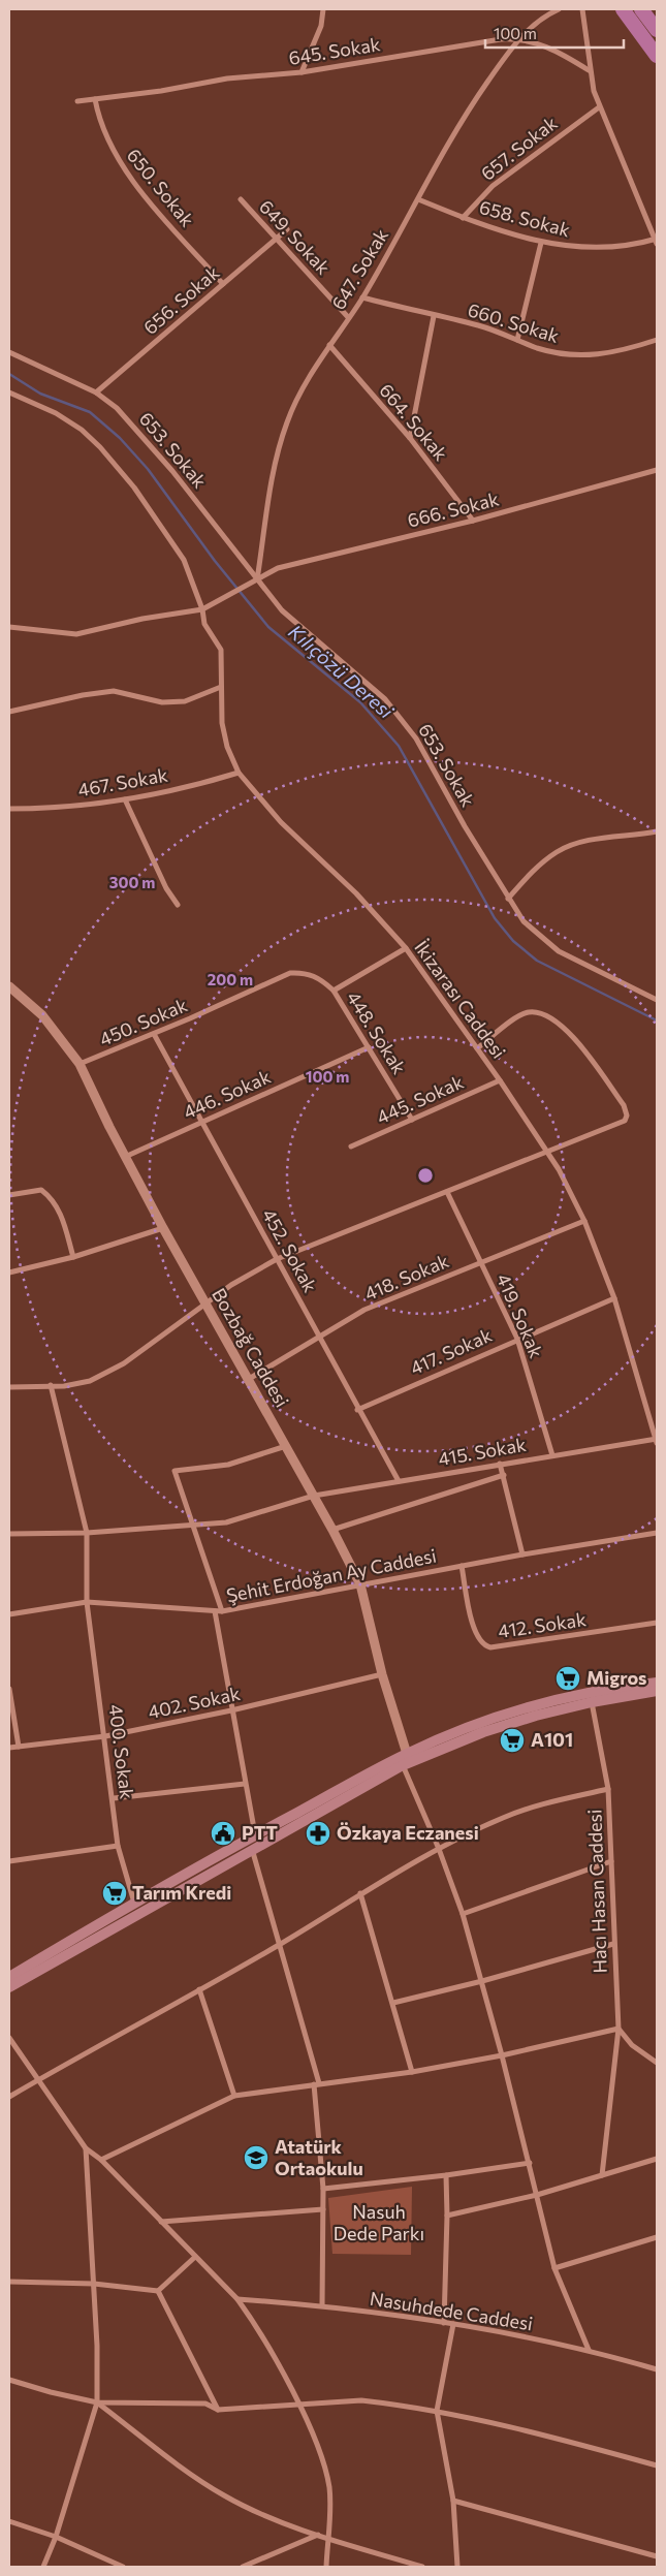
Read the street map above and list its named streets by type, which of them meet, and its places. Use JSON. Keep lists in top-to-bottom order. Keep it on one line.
{"streets":{"street":["645. Sokak","657. Sokak","650. Sokak","658. Sokak","649. Sokak","647. Sokak","656. Sokak","660. Sokak","664. Sokak","653. Sokak","666. Sokak","467. Sokak","İkizarası Caddesi","450. Sokak","448. Sokak","446. Sokak","445. Sokak","452. Sokak","418. Sokak","419. Sokak","Bozbağ Caddesi","417. Sokak","415. Sokak","Şehit Erdoğan Ay Caddesi","412. Sokak","402. Sokak","400. Sokak","Hacı Hasan Caddesi","Nasuhdede Caddesi"]},"crossings":[["645. Sokak","650. Sokak"],["645. Sokak","647. Sokak"],["657. Sokak","658. Sokak"],["650. Sokak","656. Sokak"],["658. Sokak","647. Sokak"],["649. Sokak","647. Sokak"],["649. Sokak","656. Sokak"],["647. Sokak","660. Sokak"],["647. Sokak","664. Sokak"],["647. Sokak","653. Sokak"],["647. Sokak","666. Sokak"],["656. Sokak","653. Sokak"],["664. Sokak","666. Sokak"],["653. Sokak","666. Sokak"],["666. Sokak","İkizarası Caddesi"],["467. Sokak","İkizarası Caddesi"],["İkizarası Caddesi","445. Sokak"],["İkizarası Caddesi","418. Sokak"],["İkizarası Caddesi","417. Sokak"],["İkizarası Caddesi","415. Sokak"],["450. Sokak","448. Sokak"],["450. Sokak","452. Sokak"],["450. Sokak","Bozbağ Caddesi"],["448. Sokak","446. Sokak"],["448. Sokak","445. Sokak"],["446. Sokak","452. Sokak"],["446. Sokak","Bozbağ Caddesi"],["452. Sokak","418. Sokak"],["452. Sokak","417. Sokak"],["452. Sokak","415. Sokak"],["418. Sokak","419. Sokak"],["418. Sokak","Bozbağ Caddesi"],["419. Sokak","417. Sokak"],["419. Sokak","415. Sokak"],["Bozbağ Caddesi","415. Sokak"],["Bozbağ Caddesi","Şehit Erdoğan Ay Caddesi"],["Bozbağ Caddesi","402. Sokak"],["415. Sokak","400. Sokak"],["Şehit Erdoğan Ay Caddesi","412. Sokak"],["Şehit Erdoğan Ay Caddesi","400. Sokak"],["402. Sokak","400. Sokak"]],"water":["Kılıçözü Deresi"],"parks":["Nasuh Dede Parkı"],"places":{"supermarket":["Migros","A101","Tarım Kredi"],"public building":["PTT"],"pharmacy":["Özkaya Eczanesi"],"school or university":["Atatürk Ortaokulu"]},"scale_bar":"100 m","rings":["300 m","200 m","100 m"]}
